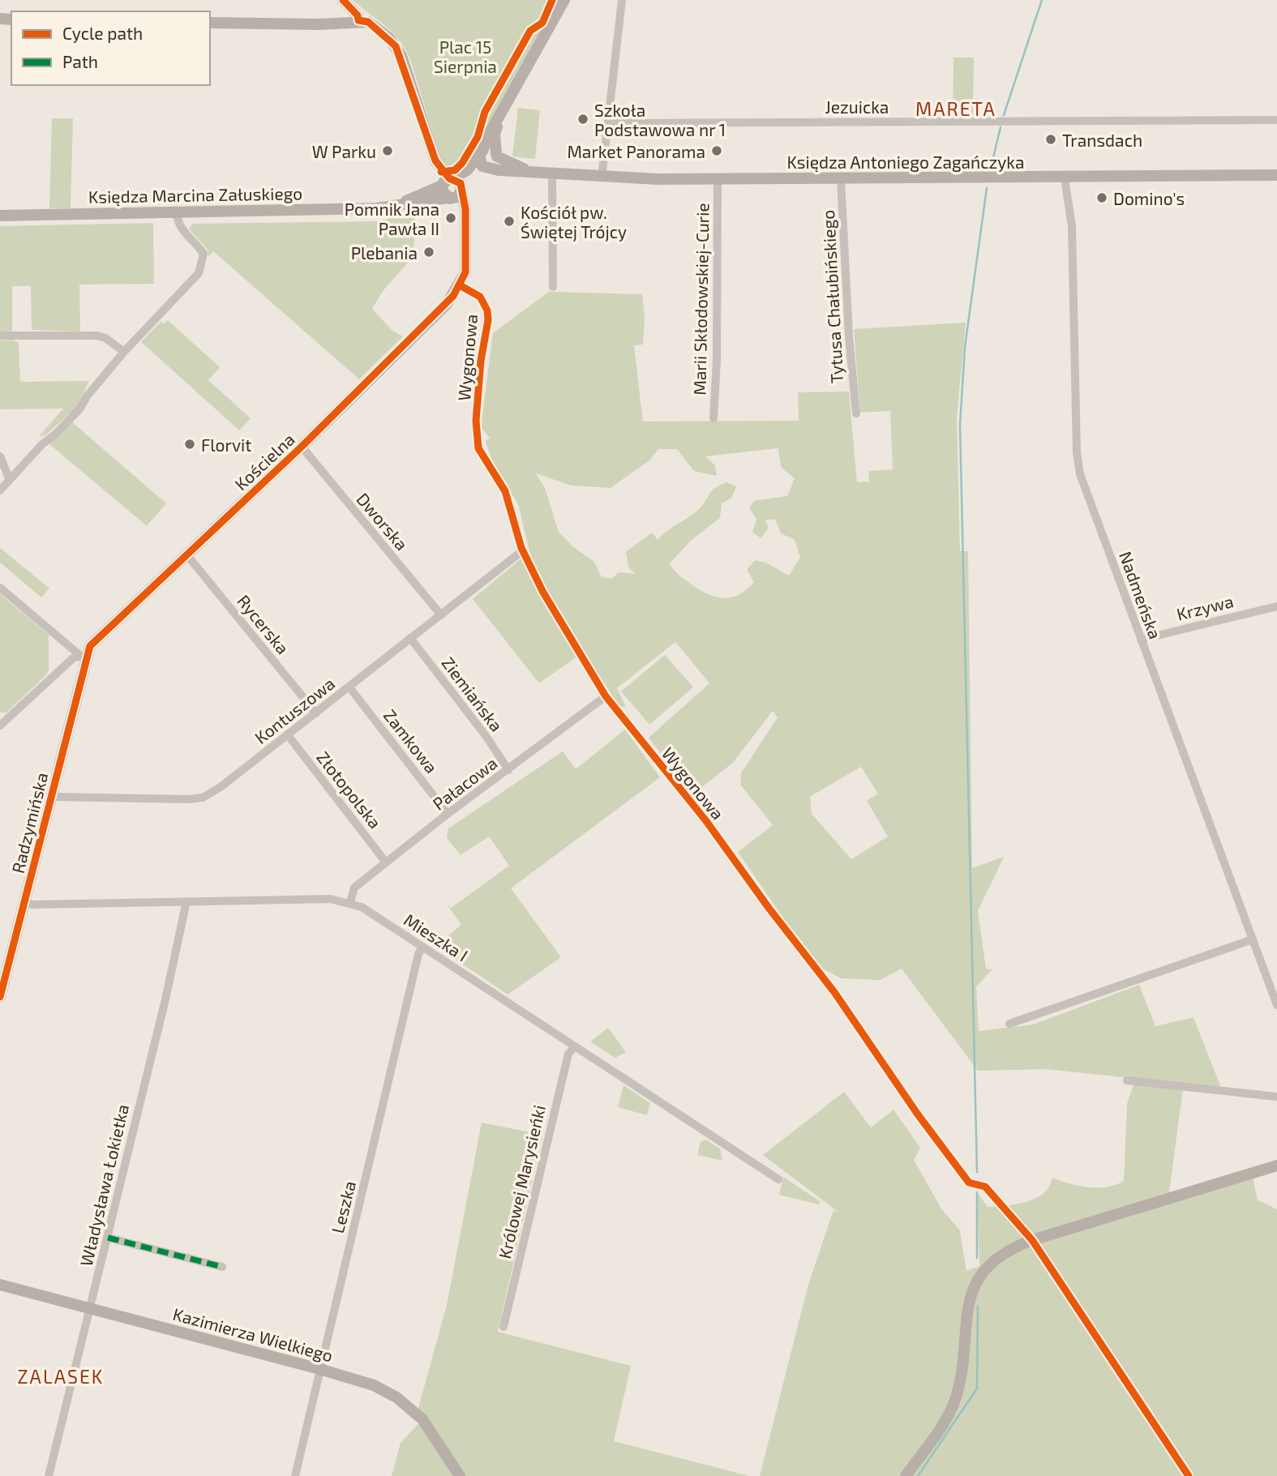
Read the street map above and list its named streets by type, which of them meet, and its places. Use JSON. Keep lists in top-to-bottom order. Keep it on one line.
{"streets":{"street":["Jezuicka","Księdza Antoniego Zagańczyka","Księdza Marcina Załuskiego","Tytusa Chałubińskiego","Marii Skłodowskiej-Curie","Wygonowa","Kościelna","Dworska","Nadmeńska","Krzywa","Rycerska","Ziemiańska","Kontuszowa","Zamkowa","Pałacowa","Złotopolska","Radzymińska","Mieszka I","Królowej Marysieńki","Władysława Łokietka","Leszka","Kazimierza Wielkiego"]},"crossings":[["Księdza Antoniego Zagańczyka","Księdza Marcina Załuskiego"],["Księdza Antoniego Zagańczyka","Tytusa Chałubińskiego"],["Księdza Antoniego Zagańczyka","Marii Skłodowskiej-Curie"],["Księdza Antoniego Zagańczyka","Nadmeńska"],["Wygonowa","Kościelna"],["Wygonowa","Kontuszowa"],["Wygonowa","Pałacowa"],["Kościelna","Dworska"],["Kościelna","Rycerska"],["Kościelna","Radzymińska"],["Dworska","Kontuszowa"],["Nadmeńska","Krzywa"],["Rycerska","Kontuszowa"],["Ziemiańska","Kontuszowa"],["Ziemiańska","Pałacowa"],["Kontuszowa","Zamkowa"],["Kontuszowa","Złotopolska"],["Kontuszowa","Radzymińska"],["Zamkowa","Pałacowa"],["Pałacowa","Złotopolska"],["Pałacowa","Mieszka I"],["Radzymińska","Mieszka I"],["Mieszka I","Królowej Marysieńki"],["Mieszka I","Władysława Łokietka"],["Mieszka I","Leszka"],["Władysława Łokietka","Kazimierza Wielkiego"],["Leszka","Kazimierza Wielkiego"]],"districts":["MARETA","ZALASEK"],"parks":["Plac 15 Sierpnia"],"places":["Szkoła Podstawowa nr 1","Transdach","W Parku","Market Panorama","Domino's","Pomnik Jana Pawła II","Kościół pw. Świętej Trójcy","Plebania","Florvit"],"legend":["Cycle path","Path"]}
